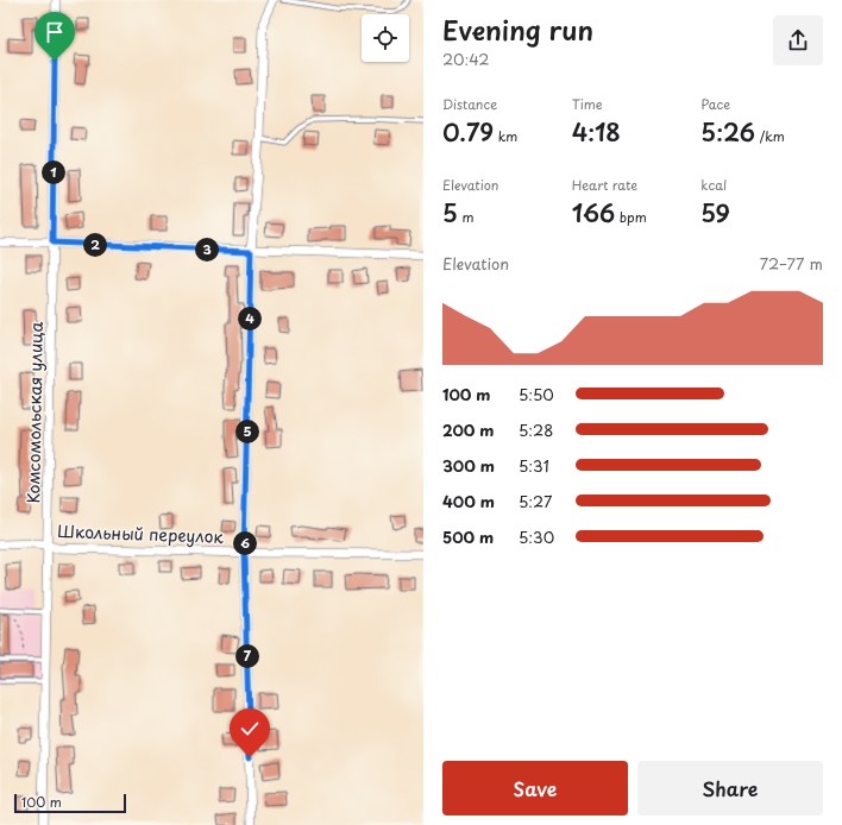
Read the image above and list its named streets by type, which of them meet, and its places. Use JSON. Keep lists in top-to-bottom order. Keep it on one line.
{"streets":{"street":["Комсомольская улица","Школьный переулок"]},"crossings":[["Комсомольская улица","Школьный переулок"]],"scale_bar":"100 m","page":{"heading":["Evening run","20:42"],"stats":[["Distance","0.79 km"],["Time","4:18"],["Pace","5:26 /km"],["Elevation","5 m"],["Heart rate","166 bpm"],["kcal","59"]],"pins":["1","2","3","4","5","6","7"],"chart":["Elevation","72–77 m"],"list":[{"name":"100 m","note":"5:50"},{"name":"200 m","note":"5:28"},{"name":"300 m","note":"5:31"},{"name":"400 m","note":"5:27"},{"name":"500 m","note":"5:30"}],"buttons":["Save","Share"],"scale":"100 m"}}
